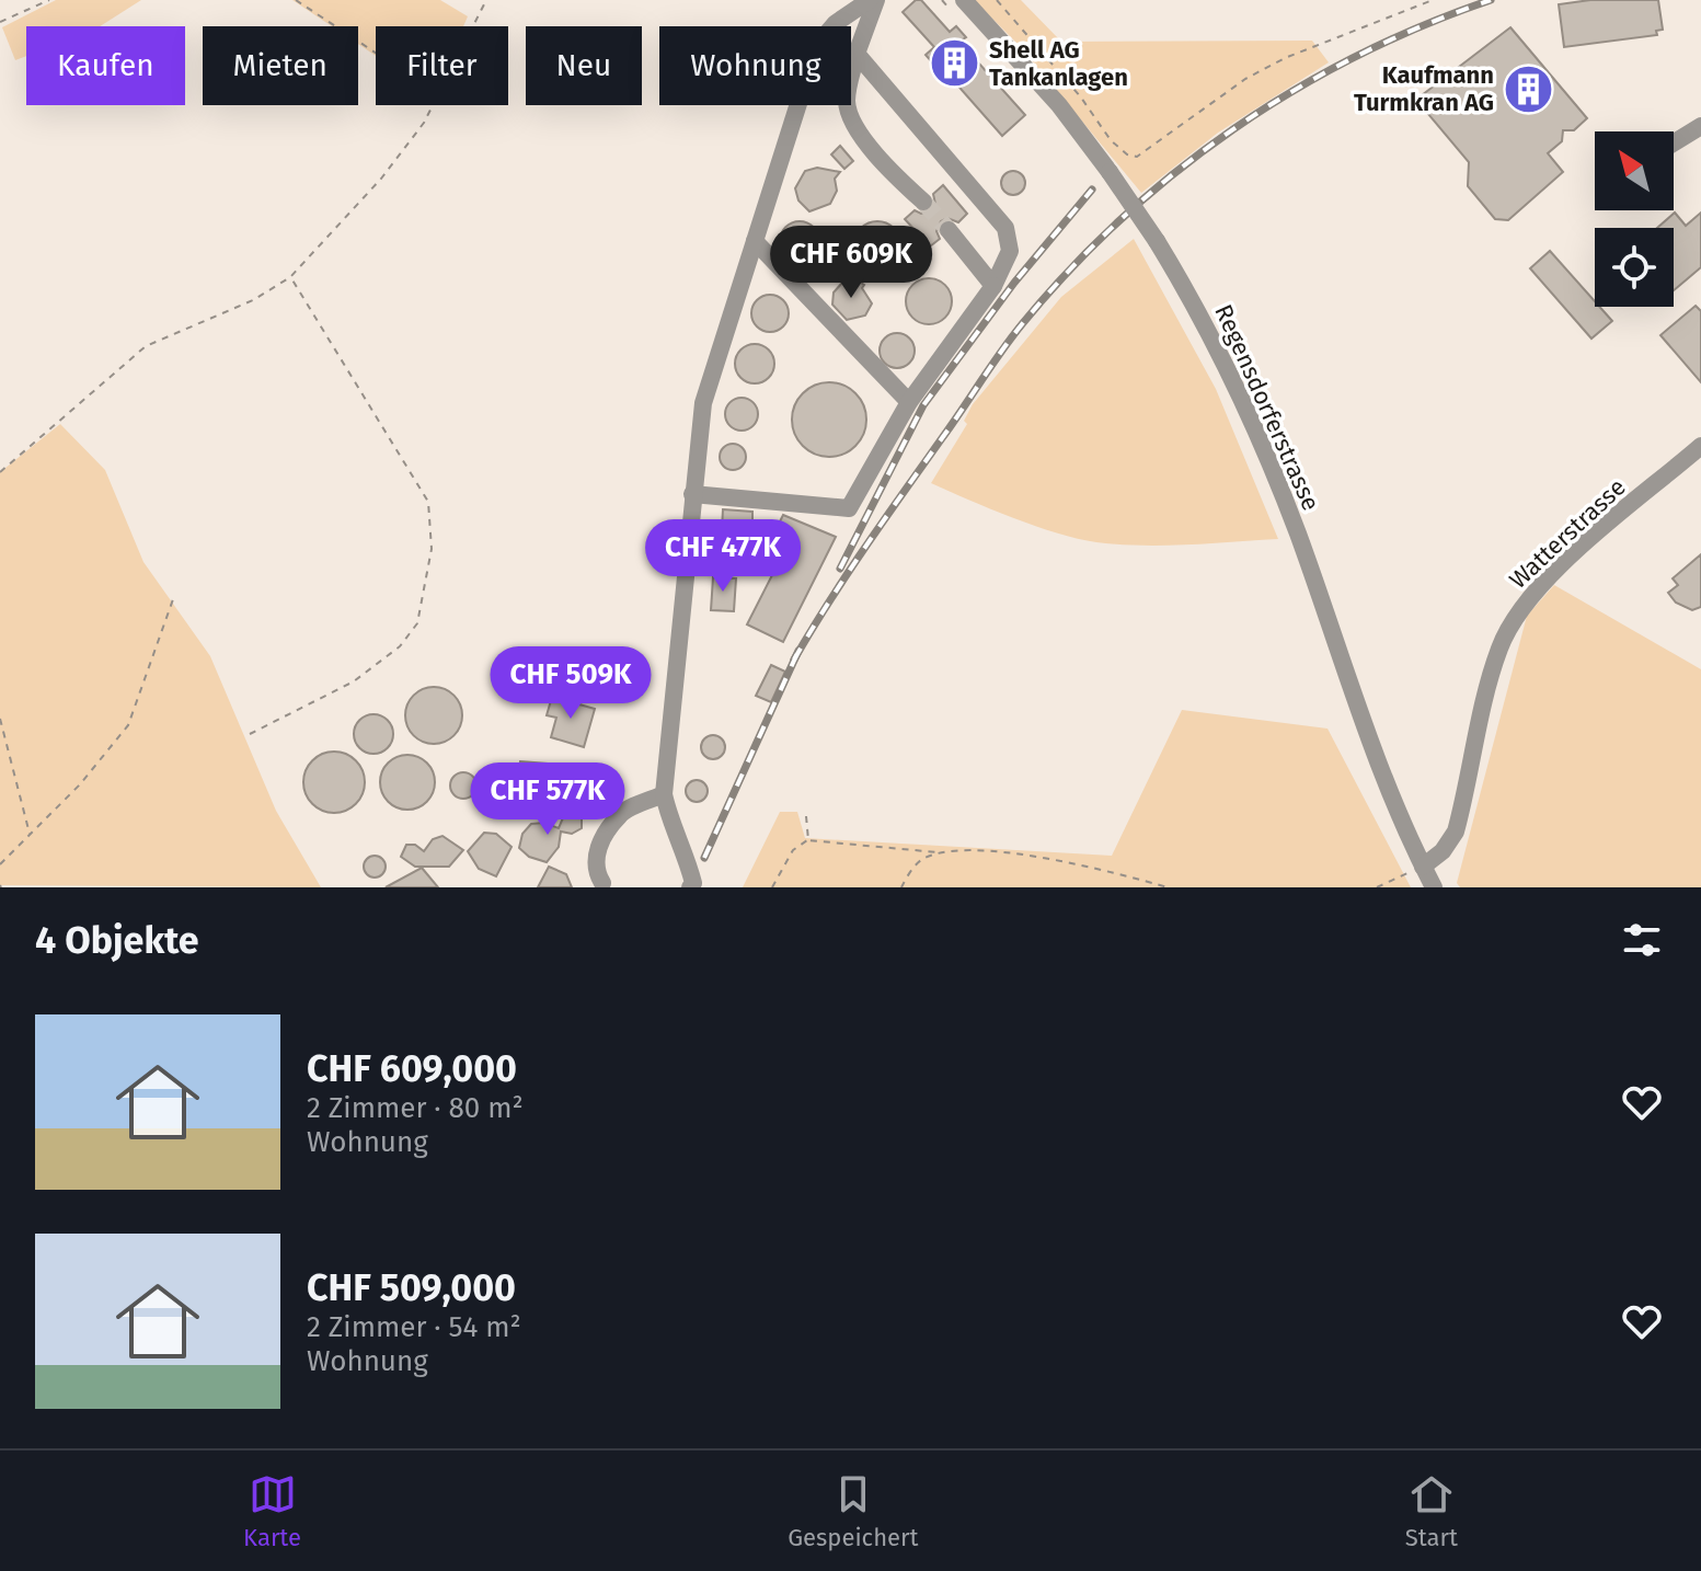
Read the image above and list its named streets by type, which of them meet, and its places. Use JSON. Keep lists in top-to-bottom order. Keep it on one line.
{"streets":{"street":["Regensdorferstrasse","Watterstrasse"]},"crossings":[["Regensdorferstrasse","Watterstrasse"]],"places":{"building":["Shell AG Tankanlagen","Kaufmann Turmkran AG"]},"north":"top left","page":{"chip":["Kaufen","Mieten","Filter","Neu","Wohnung"],"price":["CHF 609K","CHF 477K","CHF 509K","CHF 577K"],"heading":"4 Objekte","list":[{"name":"CHF 609,000","note":"2 Zimmer · 80 m² · Wohnung"},{"name":"CHF 509,000","note":"2 Zimmer · 54 m² · Wohnung"}],"tabs":["Karte","Gespeichert","Start"]}}
